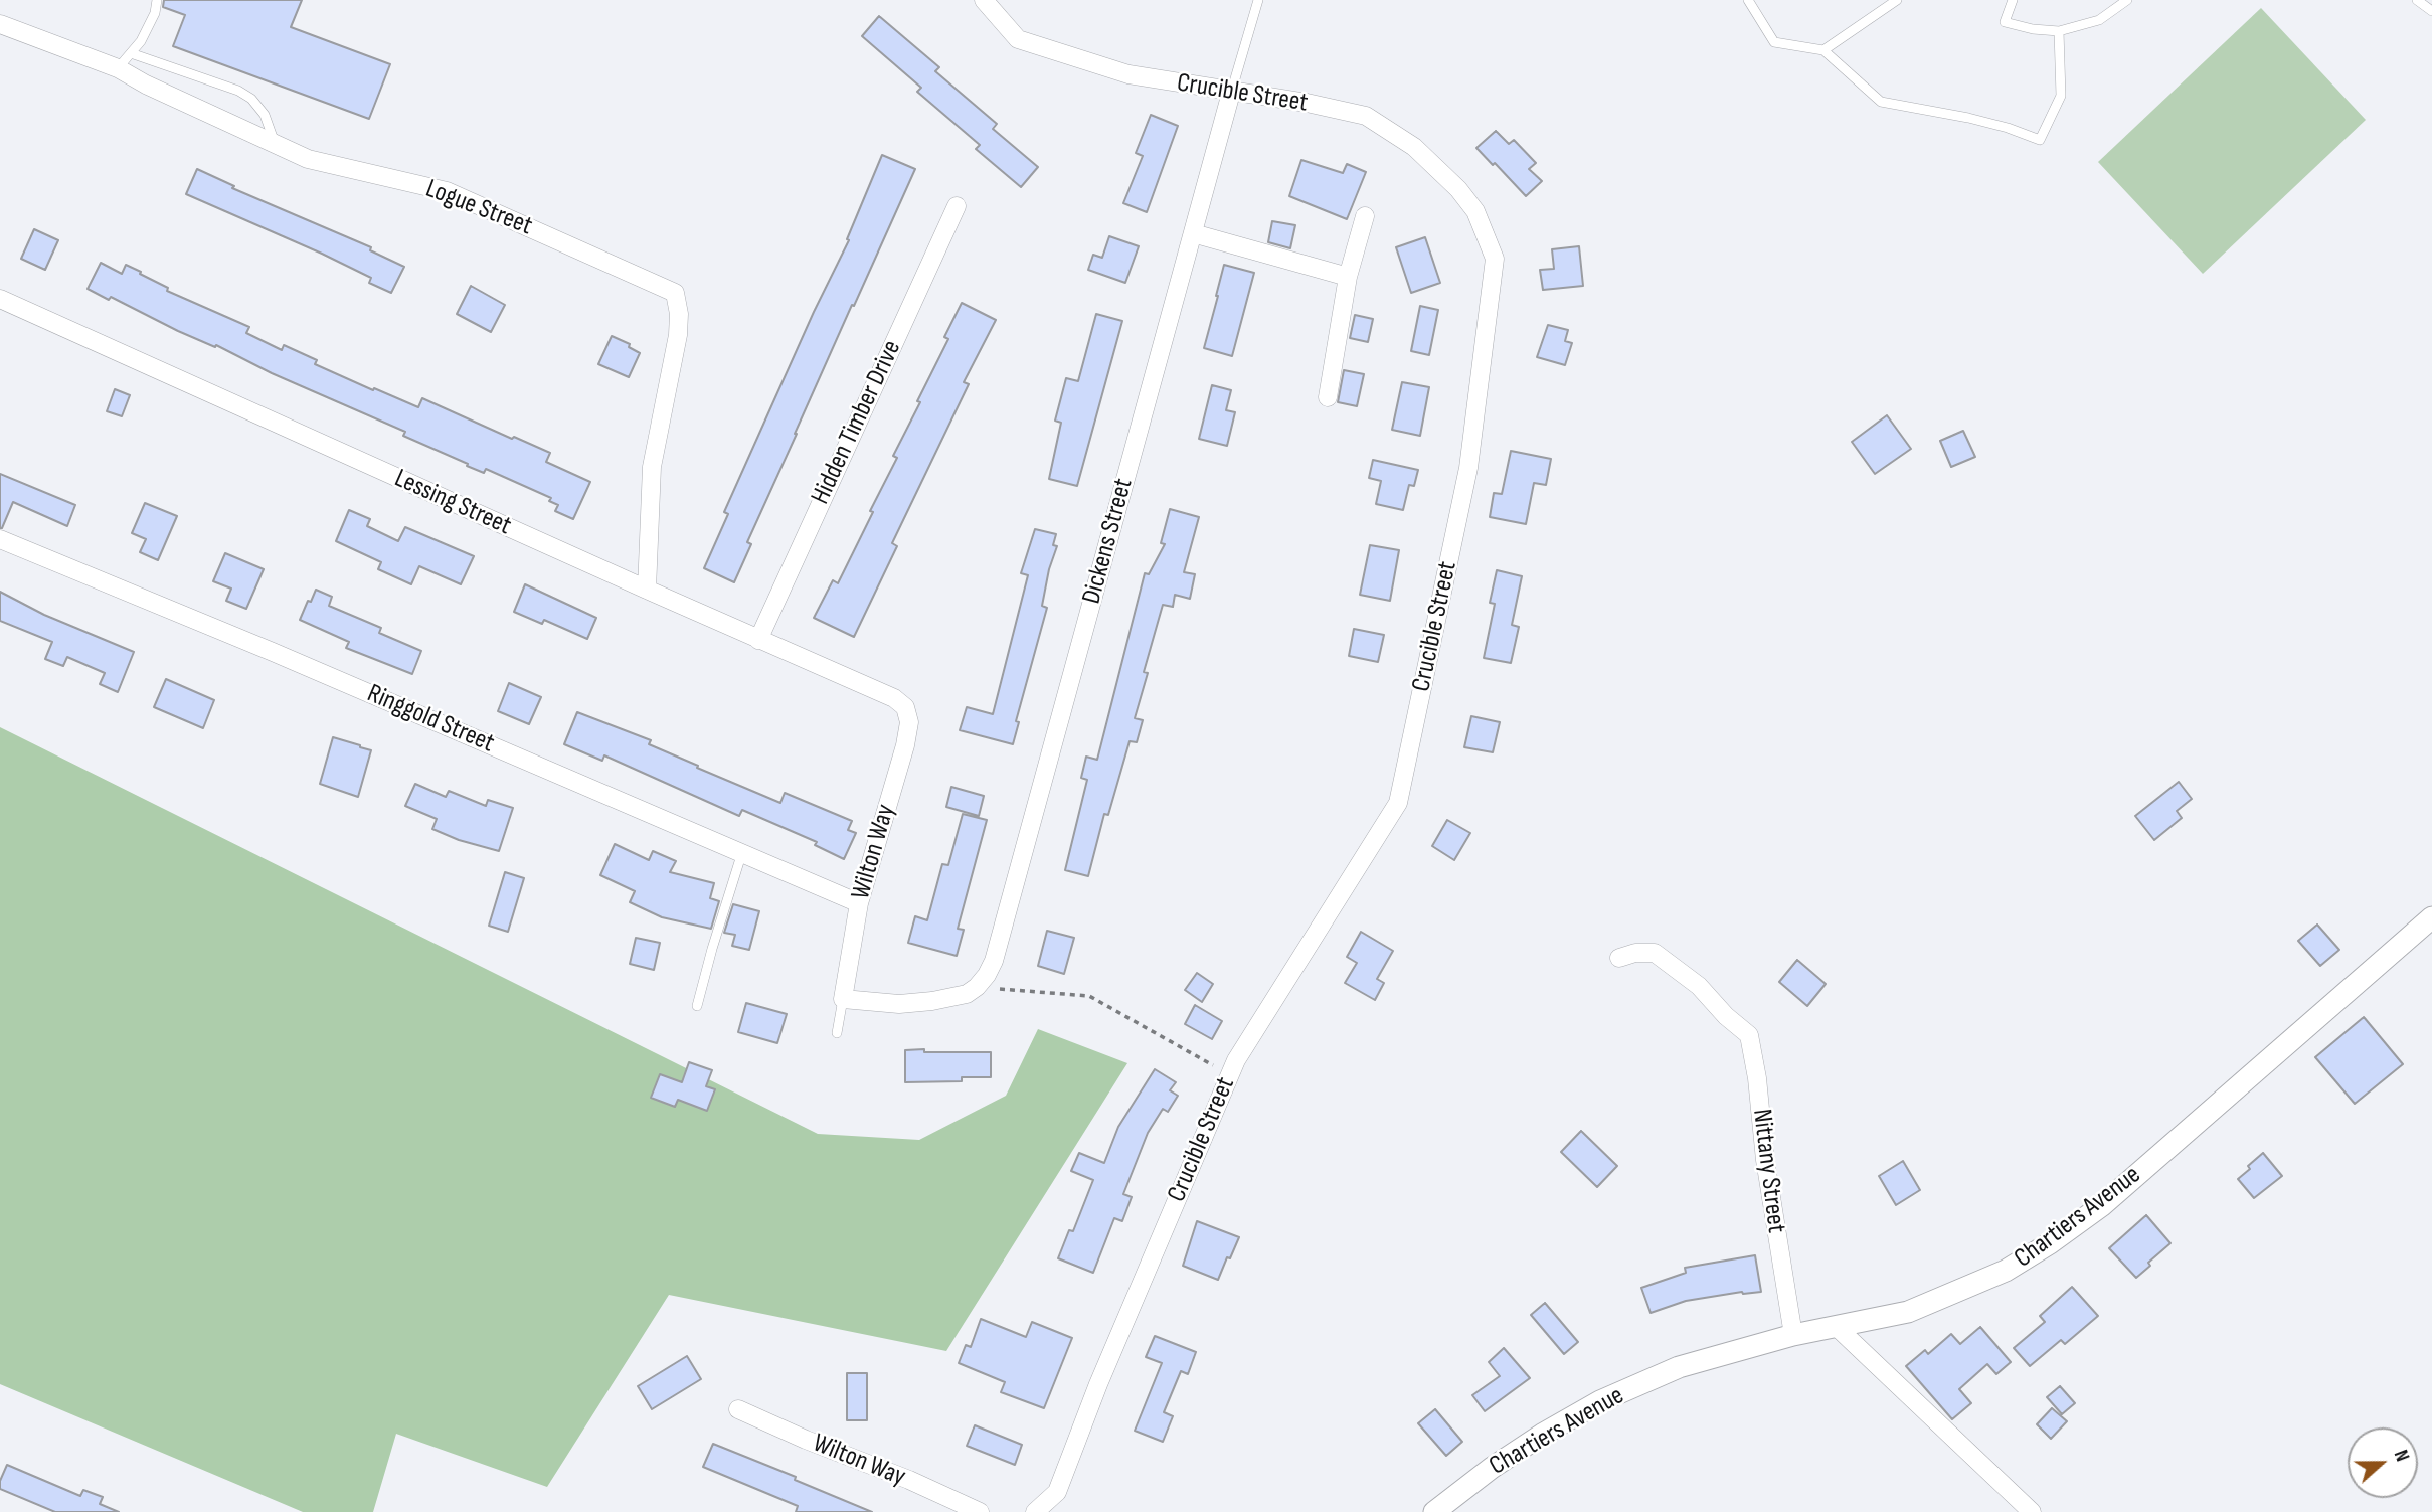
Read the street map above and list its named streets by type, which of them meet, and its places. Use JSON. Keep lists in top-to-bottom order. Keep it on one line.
{"streets":{"street":["Crucible Street","Logue Street","Hidden Timber Drive","Lessing Street","Dickens Street","Ringgold Street","Wilton Way","Nittany Street","Chartiers Avenue"]},"crossings":[["Crucible Street","Dickens Street"],["Logue Street","Lessing Street"],["Hidden Timber Drive","Lessing Street"],["Lessing Street","Wilton Way"],["Ringgold Street","Wilton Way"],["Nittany Street","Chartiers Avenue"]],"north":"right"}
